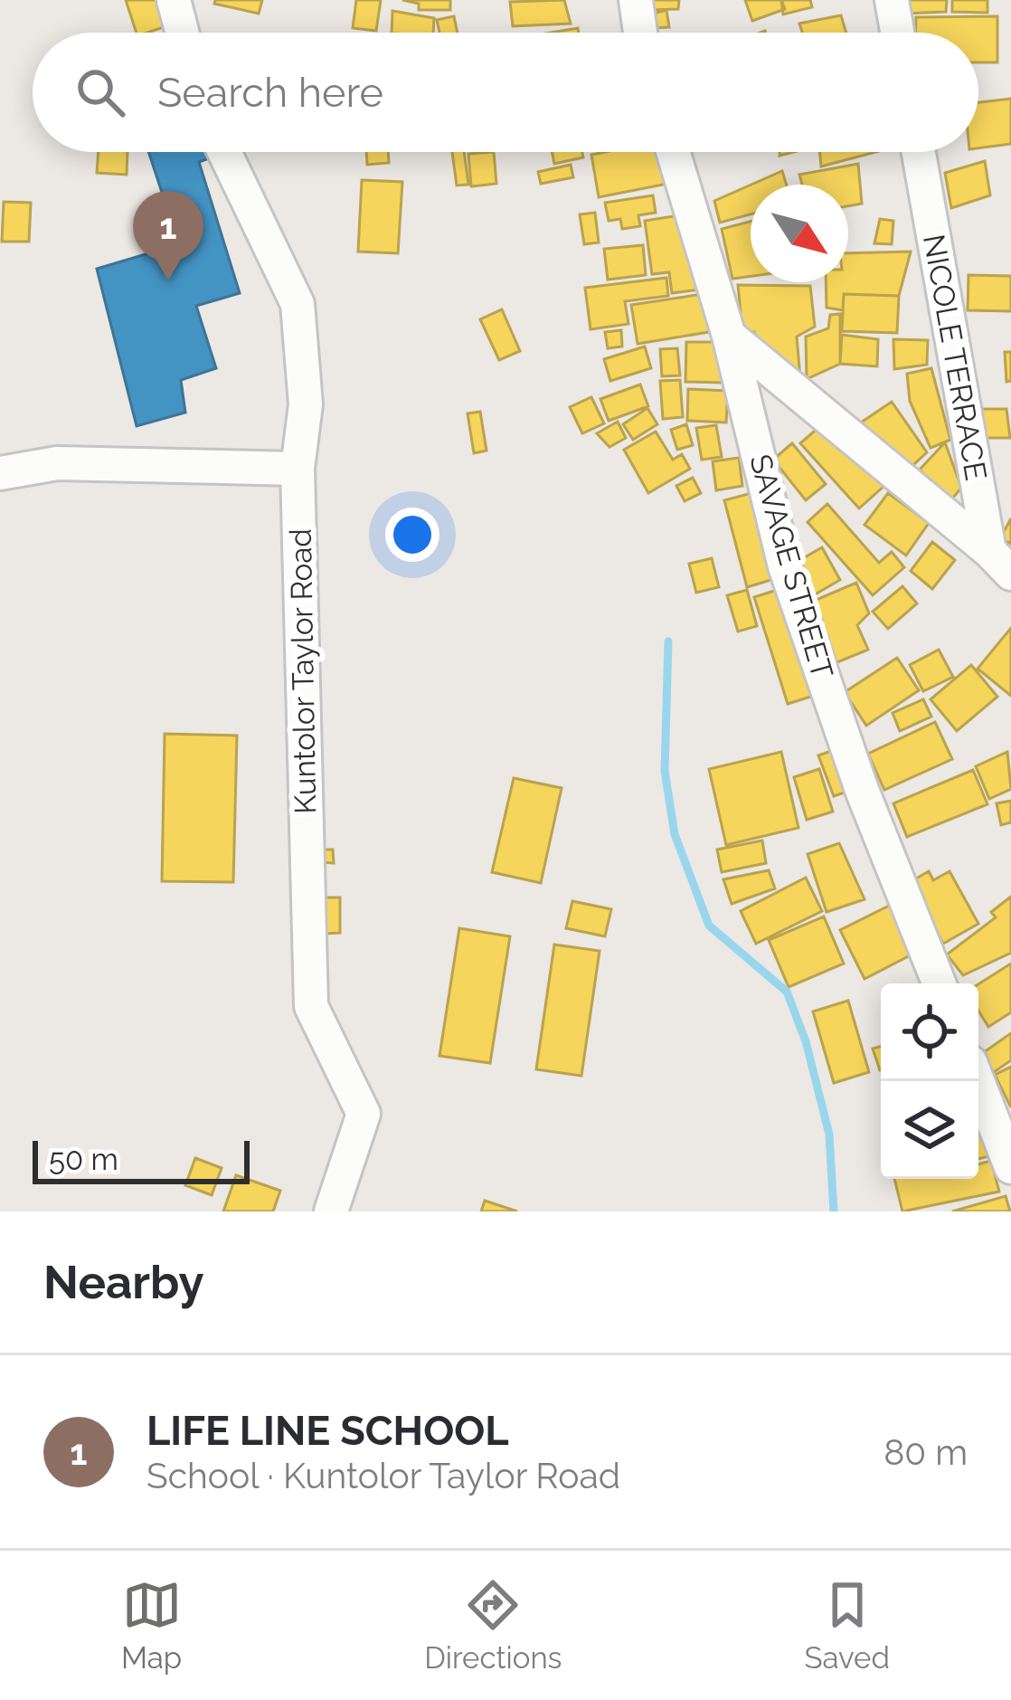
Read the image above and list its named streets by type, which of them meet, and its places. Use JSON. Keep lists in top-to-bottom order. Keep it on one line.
{"streets":{"street":["NICOLE TERRACE","SAVAGE STREET","Kuntolor Taylor Road"]},"scale_bar":"50 m","north":"bottom right","page":{"search":"Search here","pins":"1","scale":"50 m","heading":"Nearby","list":[{"mark":"1","name":"LIFE LINE SCHOOL","note":"School · Kuntolor Taylor Road","value":"80 m"}],"nav":["Map","Directions","Saved"]}}
